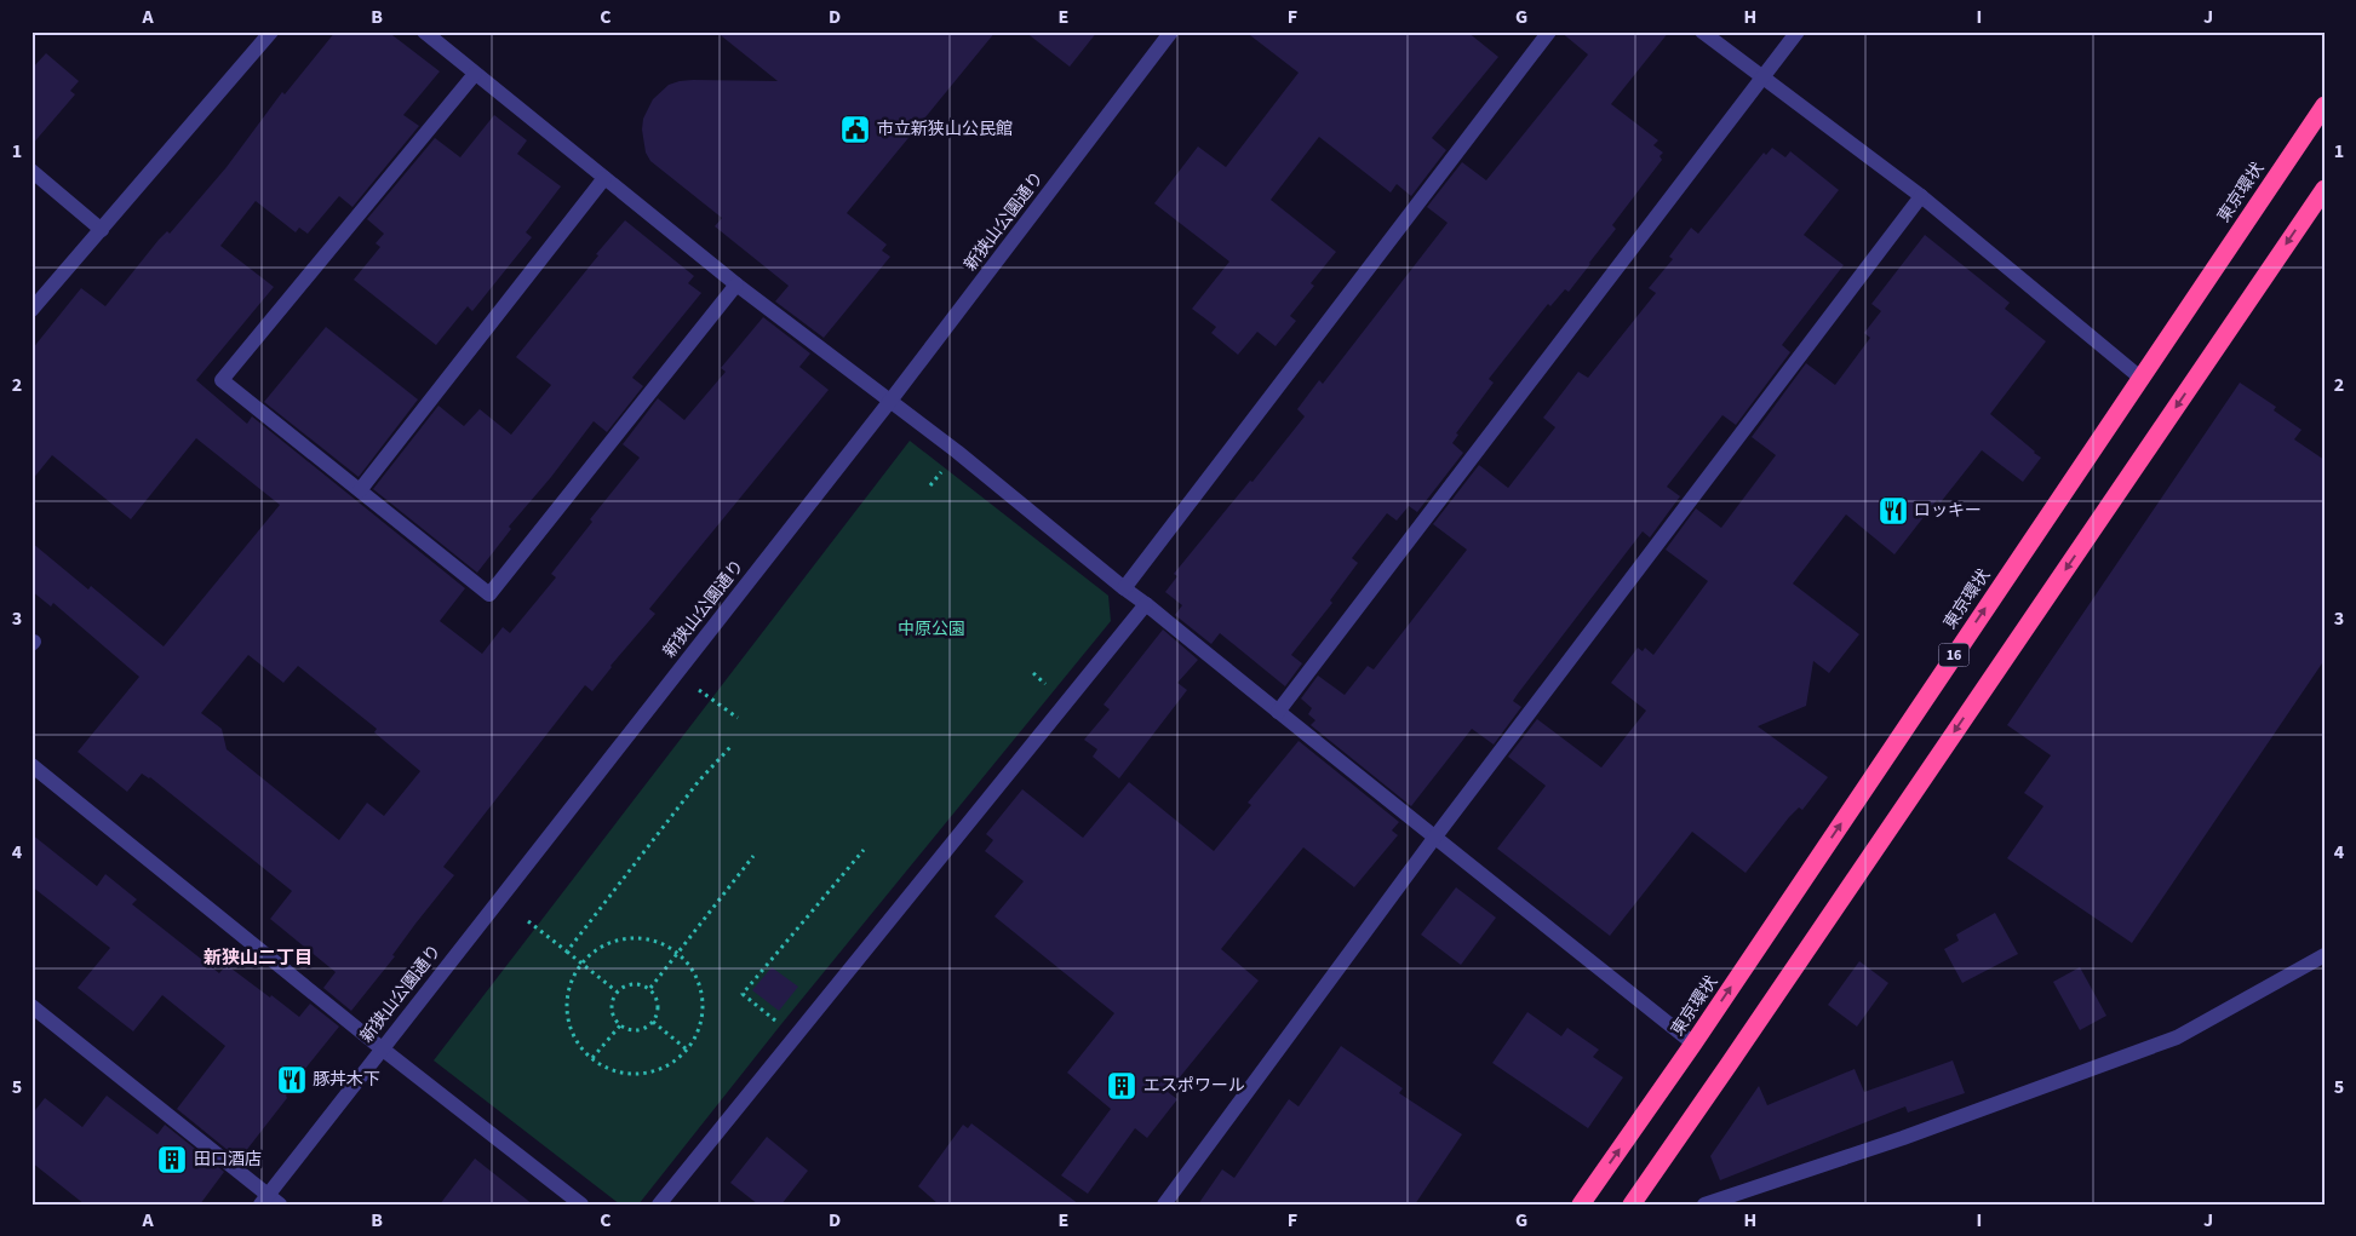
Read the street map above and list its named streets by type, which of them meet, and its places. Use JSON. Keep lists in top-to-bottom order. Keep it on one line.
{"streets":{"highway":["東京環状","16"],"street":["新狭山公園通り"]},"districts":["新狭山二丁目"],"parks":["中原公園"],"places":{"public building":["市立新狭山公民館"],"restaurant":["ロッキー","豚丼木下"],"building":["エスポワール","田口酒店"]},"grid":{"columns":["A","B","C","D","E","F","G","H","I","J"],"rows":["1","2","3","4","5"]}}
